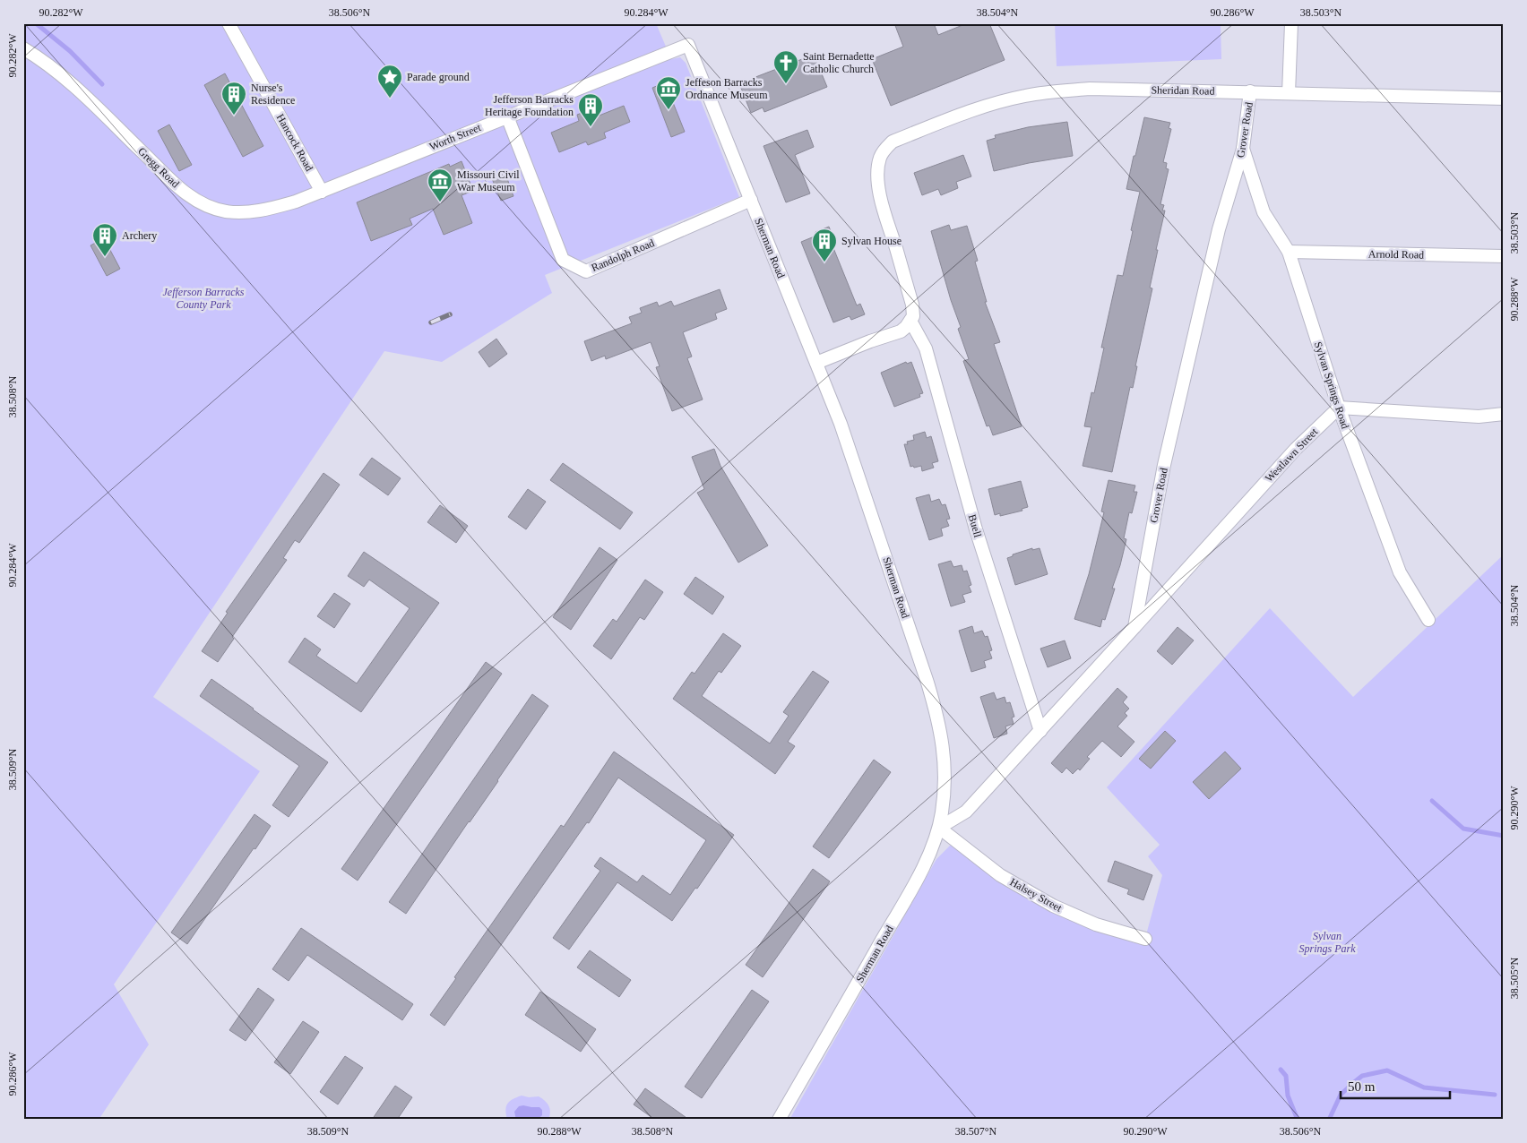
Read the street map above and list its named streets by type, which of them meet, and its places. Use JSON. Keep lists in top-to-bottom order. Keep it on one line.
{"streets":{"street":["Sheridan Road","Grover Road","Worth Street","Hancock Road","Gregg Road","Sherman Road","Arnold Road","Randolph Road","Sylvan Springs Road","Westlawn Street","Buell","Halsey Street"]},"crossings":[["Sheridan Road","Grover Road"],["Sheridan Road","Buell"],["Grover Road","Sylvan Springs Road"],["Grover Road","Westlawn Street"],["Worth Street","Hancock Road"],["Worth Street","Gregg Road"],["Worth Street","Sherman Road"],["Worth Street","Randolph Road"],["Hancock Road","Gregg Road"],["Sherman Road","Randolph Road"],["Sherman Road","Halsey Street"],["Arnold Road","Sylvan Springs Road"],["Sylvan Springs Road","Westlawn Street"]],"parks":["Jefferson Barracks County Park","Sylvan Springs Park"],"places":{"church":["Saint Bernadette Catholic Church"],"place":["Parade ground"],"museum":["Jeffeson Barracks Ordnance Museum","Missouri Civil War Museum"],"building":["Nurse's Residence","Jefferson Barracks Heritage Foundation","Archery","Sylvan House"]},"scale_bar":"50 m","coordinates":["90.282°W","38.506°N","90.284°W","38.504°N","90.286°W","38.503°N","90.288°W","38.508°N","38.509°N","90.290°W","38.505°N","38.507°N"]}
